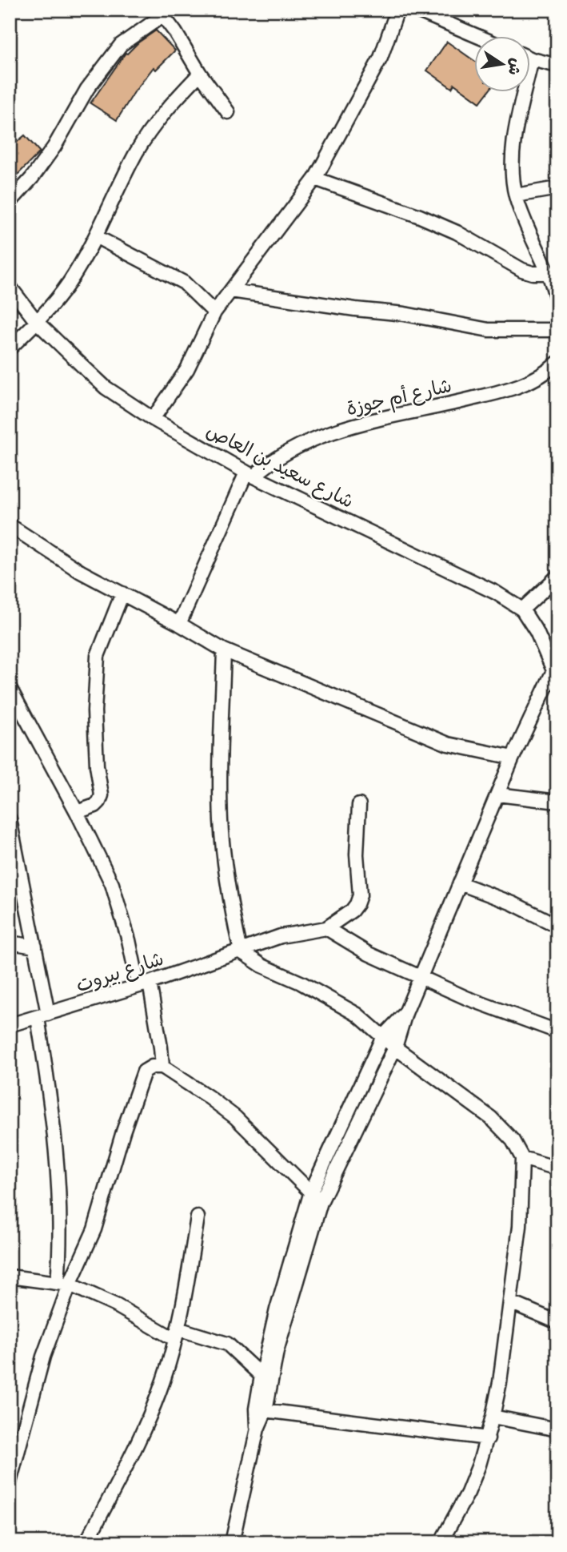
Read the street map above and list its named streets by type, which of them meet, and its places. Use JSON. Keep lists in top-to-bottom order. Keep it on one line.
{"streets":{"street":["شارع أم جوزة","شارع سعيد بن العاص","شارع بيروت"]},"crossings":[["شارع أم جوزة","شارع سعيد بن العاص"]],"north":"right"}
